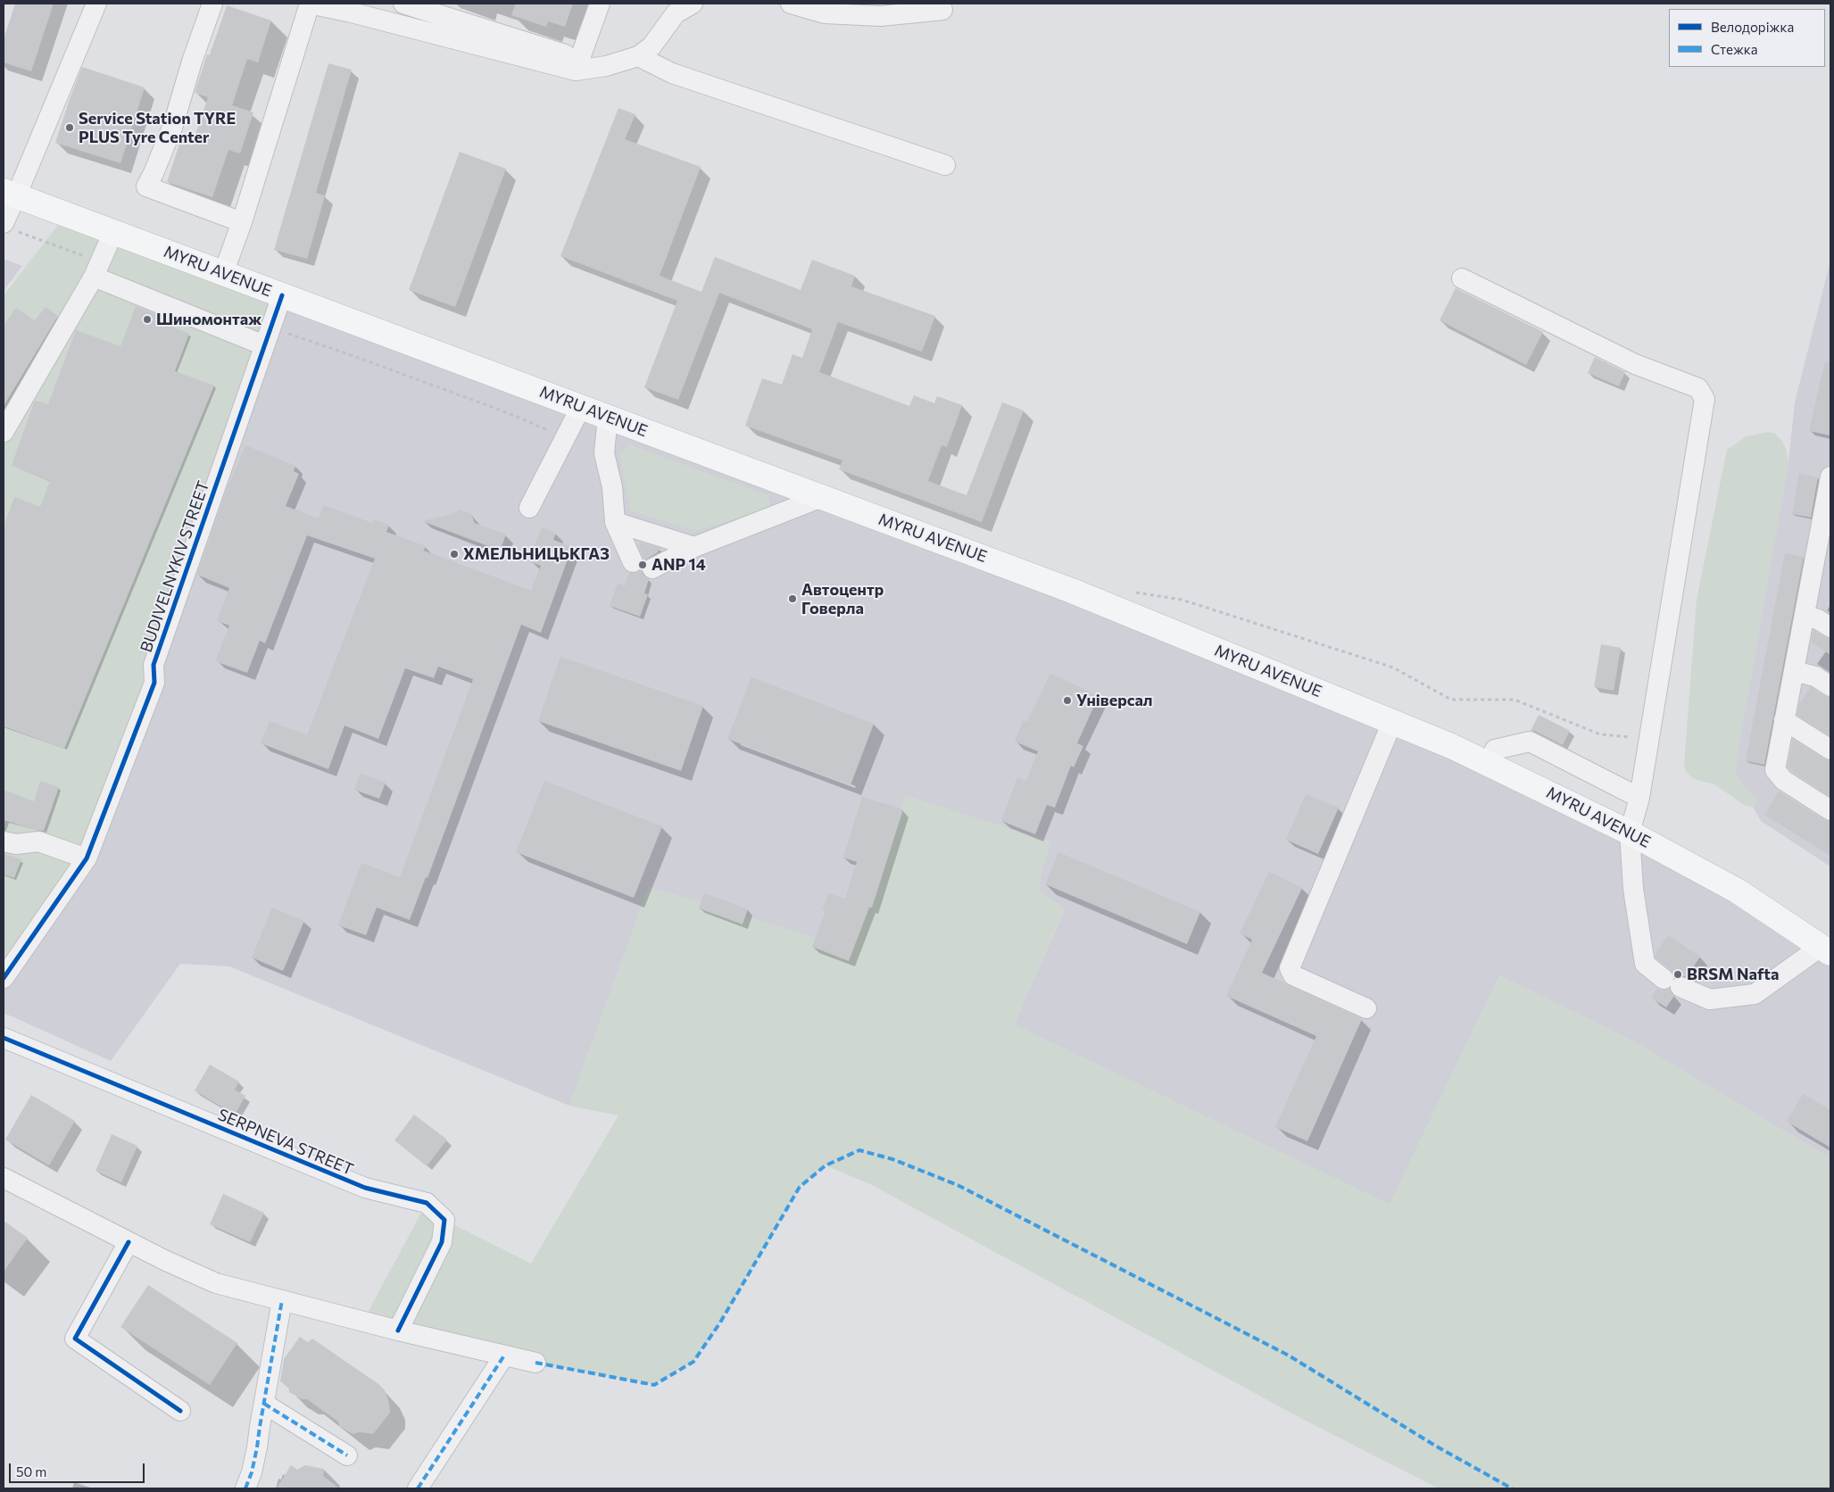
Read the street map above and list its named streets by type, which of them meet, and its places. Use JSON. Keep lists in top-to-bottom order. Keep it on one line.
{"streets":{"main road":["MYRU AVENUE"],"street":["BUDIVELNYKIV STREET","SERPNEVA STREET"]},"crossings":[["MYRU AVENUE","BUDIVELNYKIV STREET"]],"places":["Service Station TYRE PLUS Tyre Center","Шиномонтаж","ХМЕЛЬНИЦЬКГАЗ","ANP 14","Автоцентр Говерла","Універсал","BRSM Nafta"],"legend":["Велодоріжка","Стежка"],"scale_bar":"50 m"}
